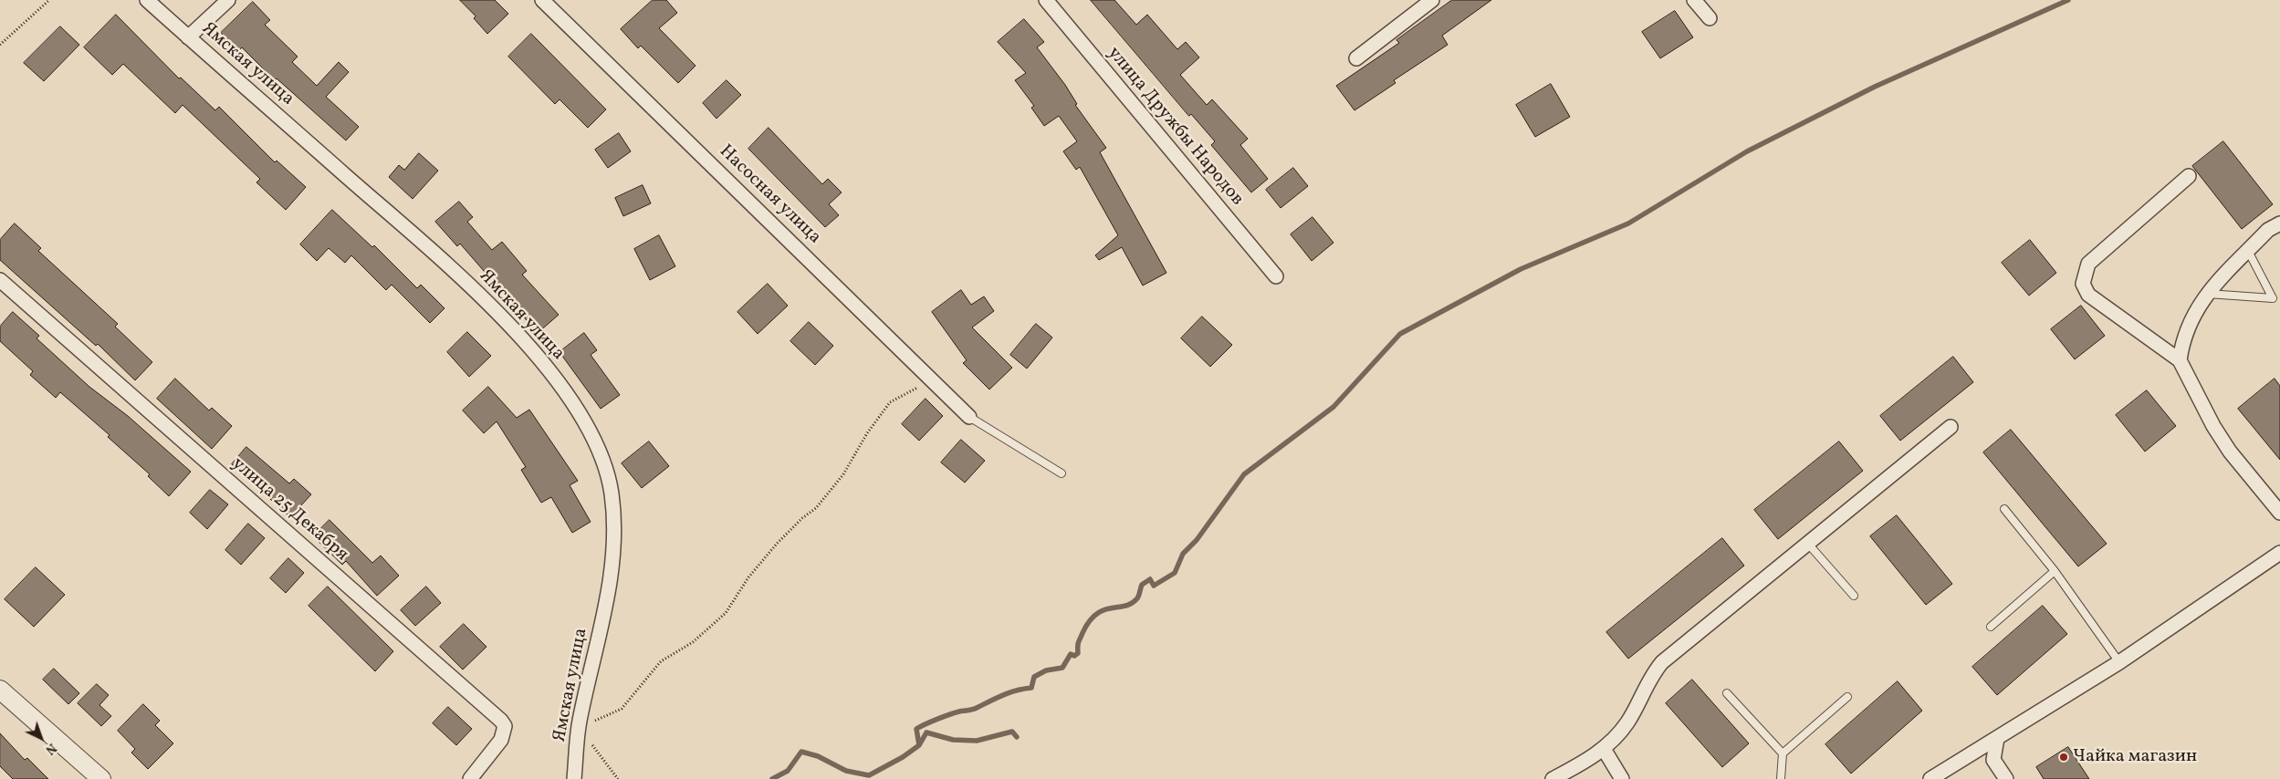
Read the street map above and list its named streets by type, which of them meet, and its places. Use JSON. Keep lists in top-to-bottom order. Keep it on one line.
{"streets":{"street":["Ямская улица","улица Дружбы Народов","Насосная улица","улица 25 Декабря"]},"places":["Чайка магазин"],"north":"bottom right"}
